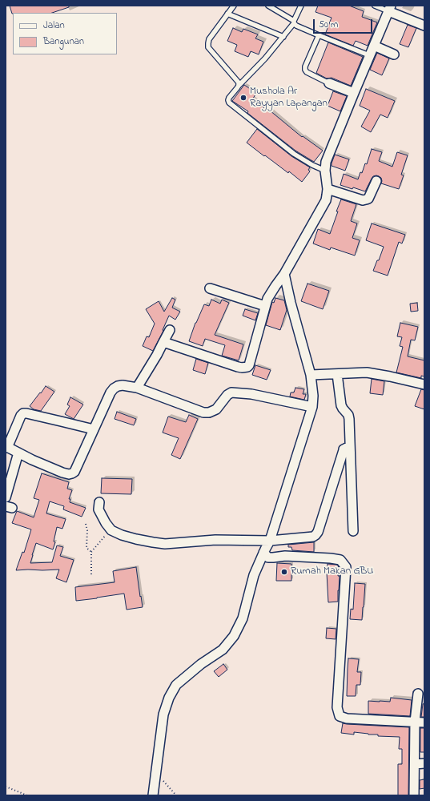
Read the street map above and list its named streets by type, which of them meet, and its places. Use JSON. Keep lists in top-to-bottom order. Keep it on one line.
{"places":["Mushola Ar Rayyan Lapangan","Rumah Makan GBU"],"legend":["Jalan","Bangunan"],"scale_bar":"50 m"}
